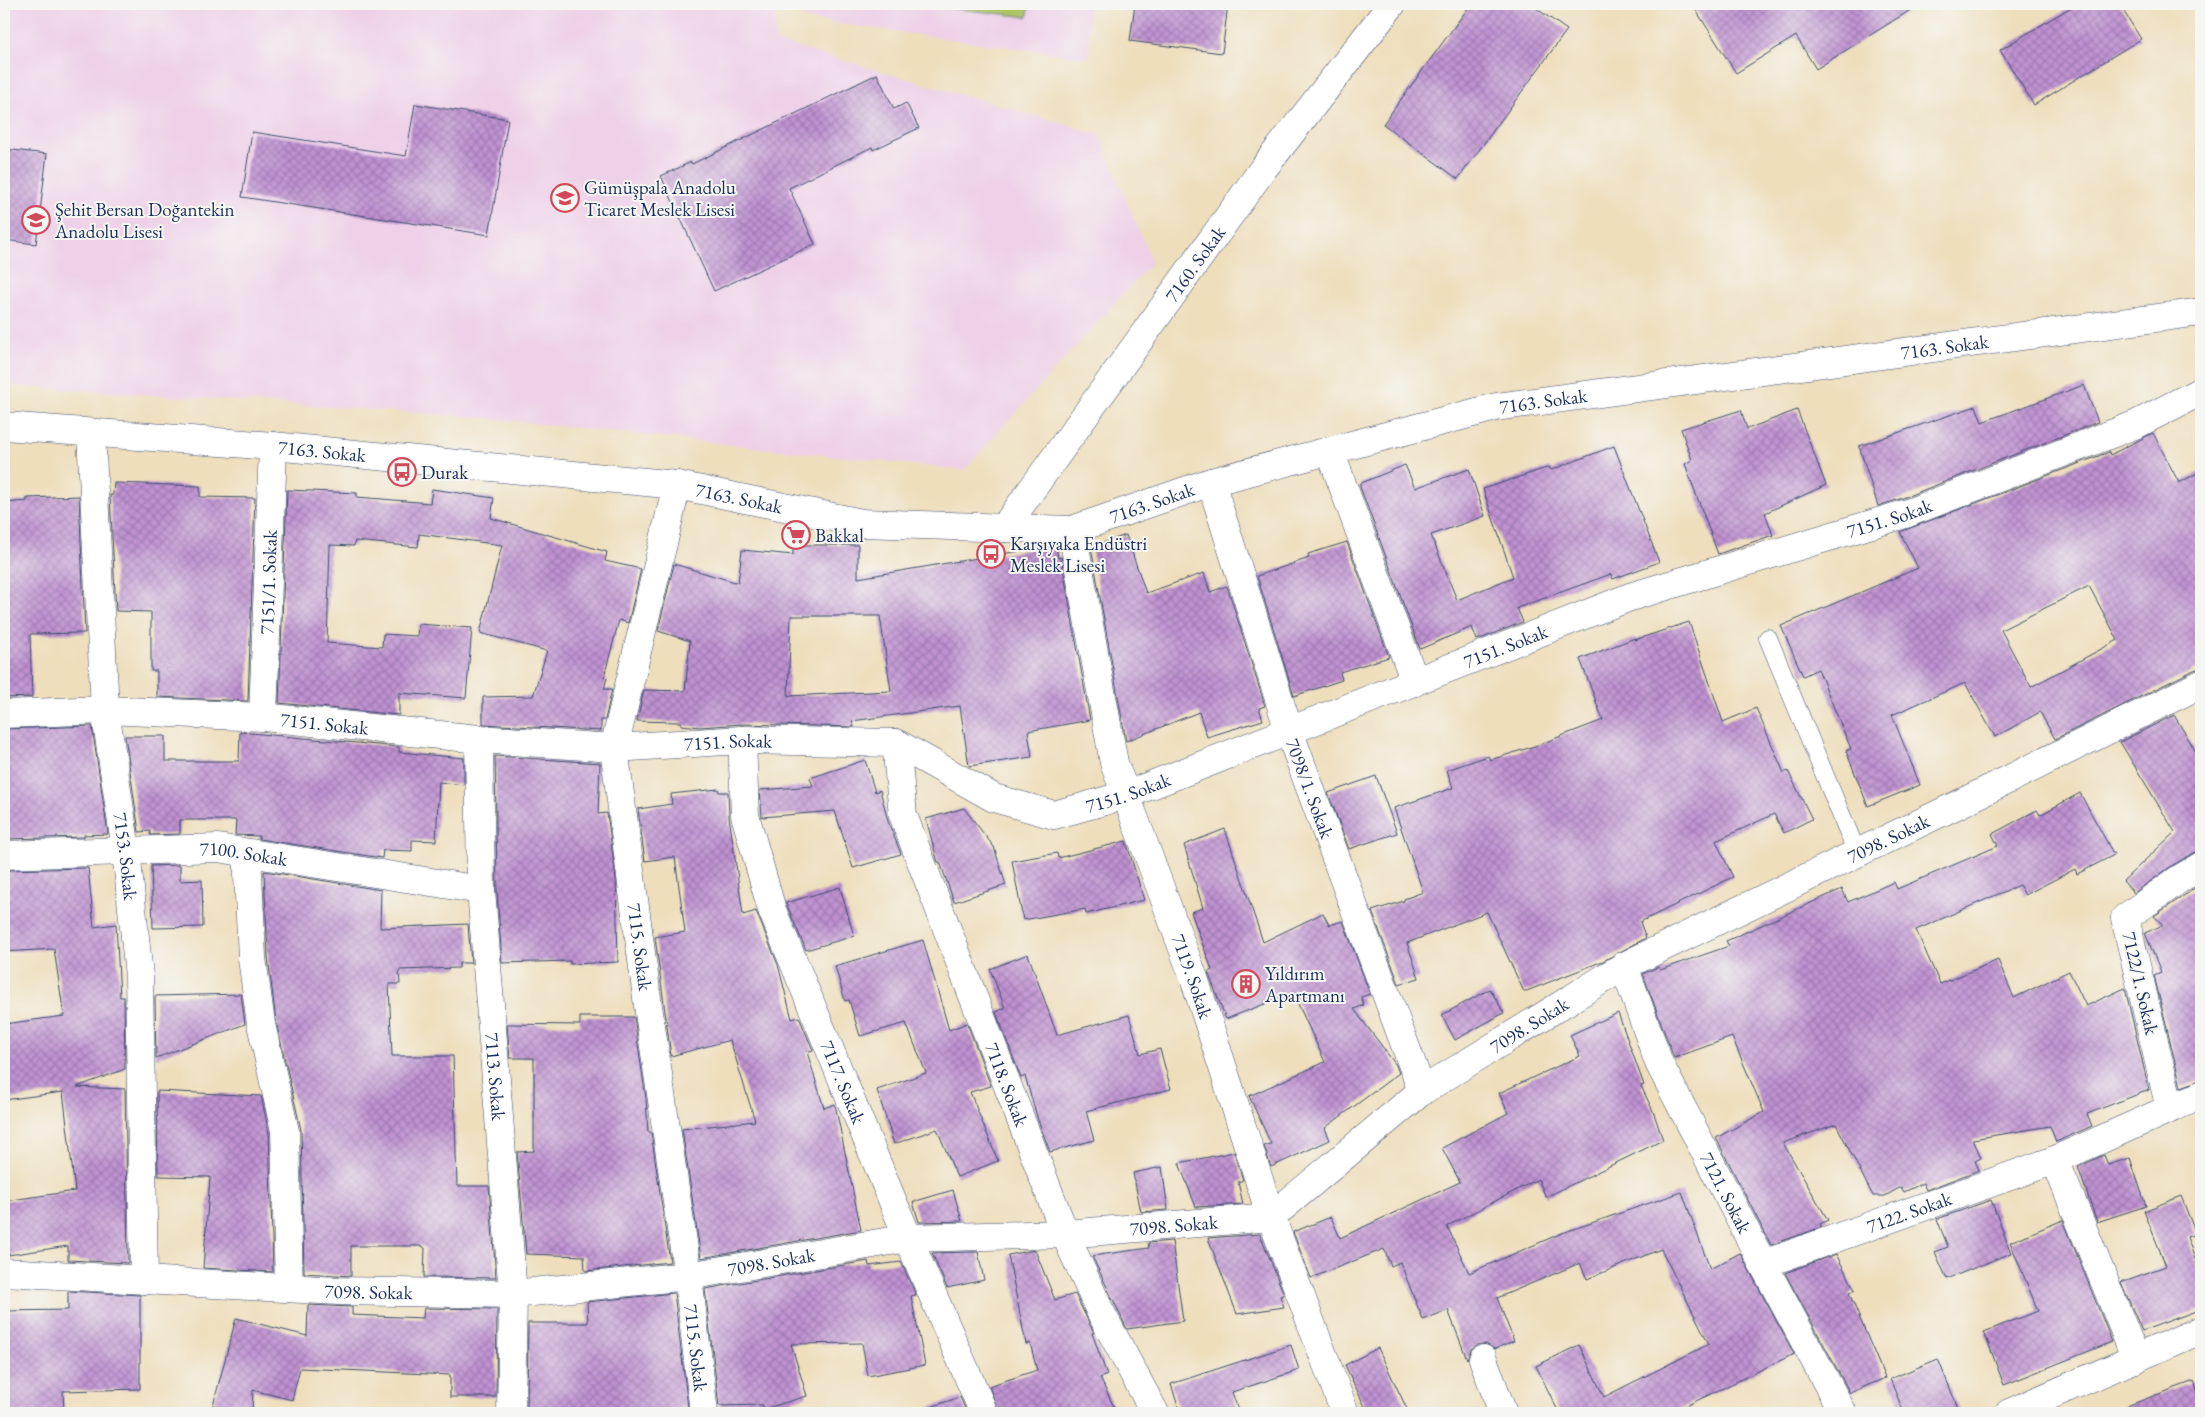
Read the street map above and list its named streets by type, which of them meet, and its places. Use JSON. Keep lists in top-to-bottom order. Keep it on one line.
{"streets":{"street":["7160. Sokak","7163. Sokak","7151. Sokak","7151/1. Sokak","7098/1. Sokak","7098. Sokak","7100. Sokak","7153. Sokak","7115. Sokak","7119. Sokak","7122/1. Sokak","7113. Sokak","7117. Sokak","7118. Sokak","7121. Sokak","7122. Sokak"]},"crossings":[["7160. Sokak","7163. Sokak"],["7163. Sokak","7151/1. Sokak"],["7163. Sokak","7098/1. Sokak"],["7163. Sokak","7153. Sokak"],["7163. Sokak","7115. Sokak"],["7163. Sokak","7119. Sokak"],["7151. Sokak","7151/1. Sokak"],["7151. Sokak","7098/1. Sokak"],["7151. Sokak","7153. Sokak"],["7151. Sokak","7115. Sokak"],["7151. Sokak","7119. Sokak"],["7151. Sokak","7113. Sokak"],["7151. Sokak","7117. Sokak"],["7151. Sokak","7118. Sokak"],["7098/1. Sokak","7098. Sokak"],["7098. Sokak","7153. Sokak"],["7098. Sokak","7115. Sokak"],["7098. Sokak","7119. Sokak"],["7098. Sokak","7113. Sokak"],["7098. Sokak","7117. Sokak"],["7098. Sokak","7118. Sokak"],["7098. Sokak","7121. Sokak"],["7100. Sokak","7153. Sokak"],["7100. Sokak","7113. Sokak"],["7122/1. Sokak","7122. Sokak"],["7121. Sokak","7122. Sokak"]],"places":{"school or university":["Gümüşpala Anadolu Ticaret Meslek Lisesi","Şehit Bersan Doğantekin Anadolu Lisesi"],"bus stop":["Durak","Karşıyaka Endüstri Meslek Lisesi"],"supermarket":["Bakkal"],"building":["Yıldırım Apartmanı"]}}
